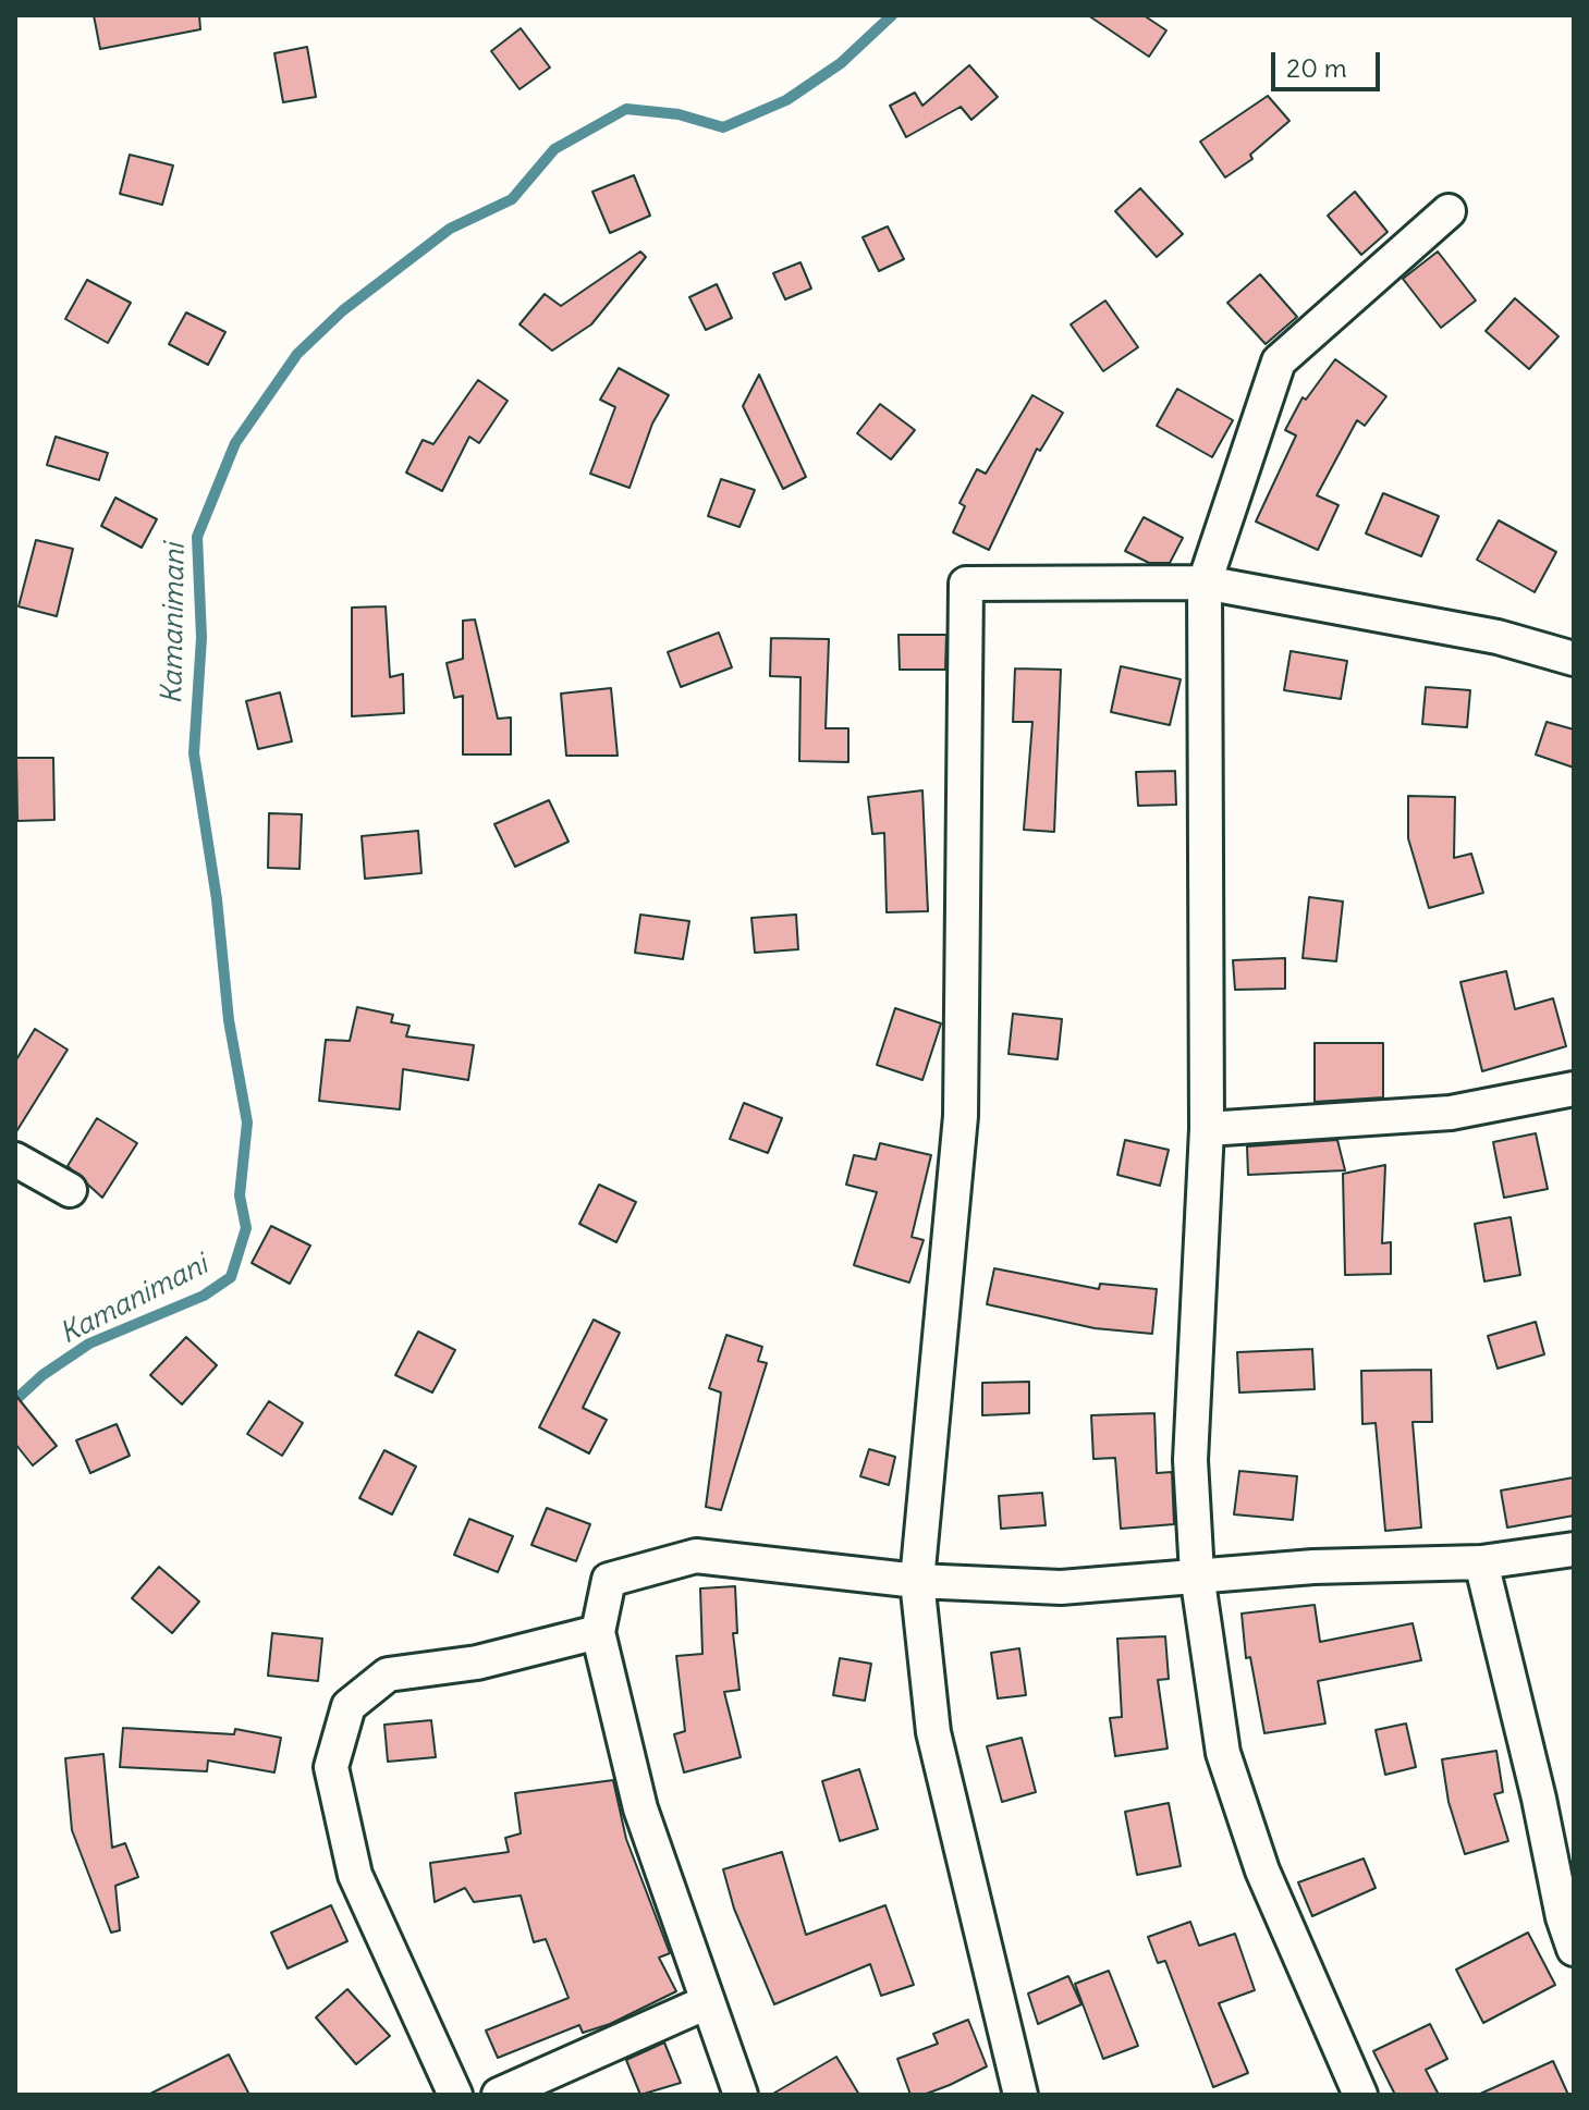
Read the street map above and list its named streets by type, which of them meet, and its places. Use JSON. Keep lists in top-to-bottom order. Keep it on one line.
{"water":["Kamanimani"],"scale_bar":"20 m"}
